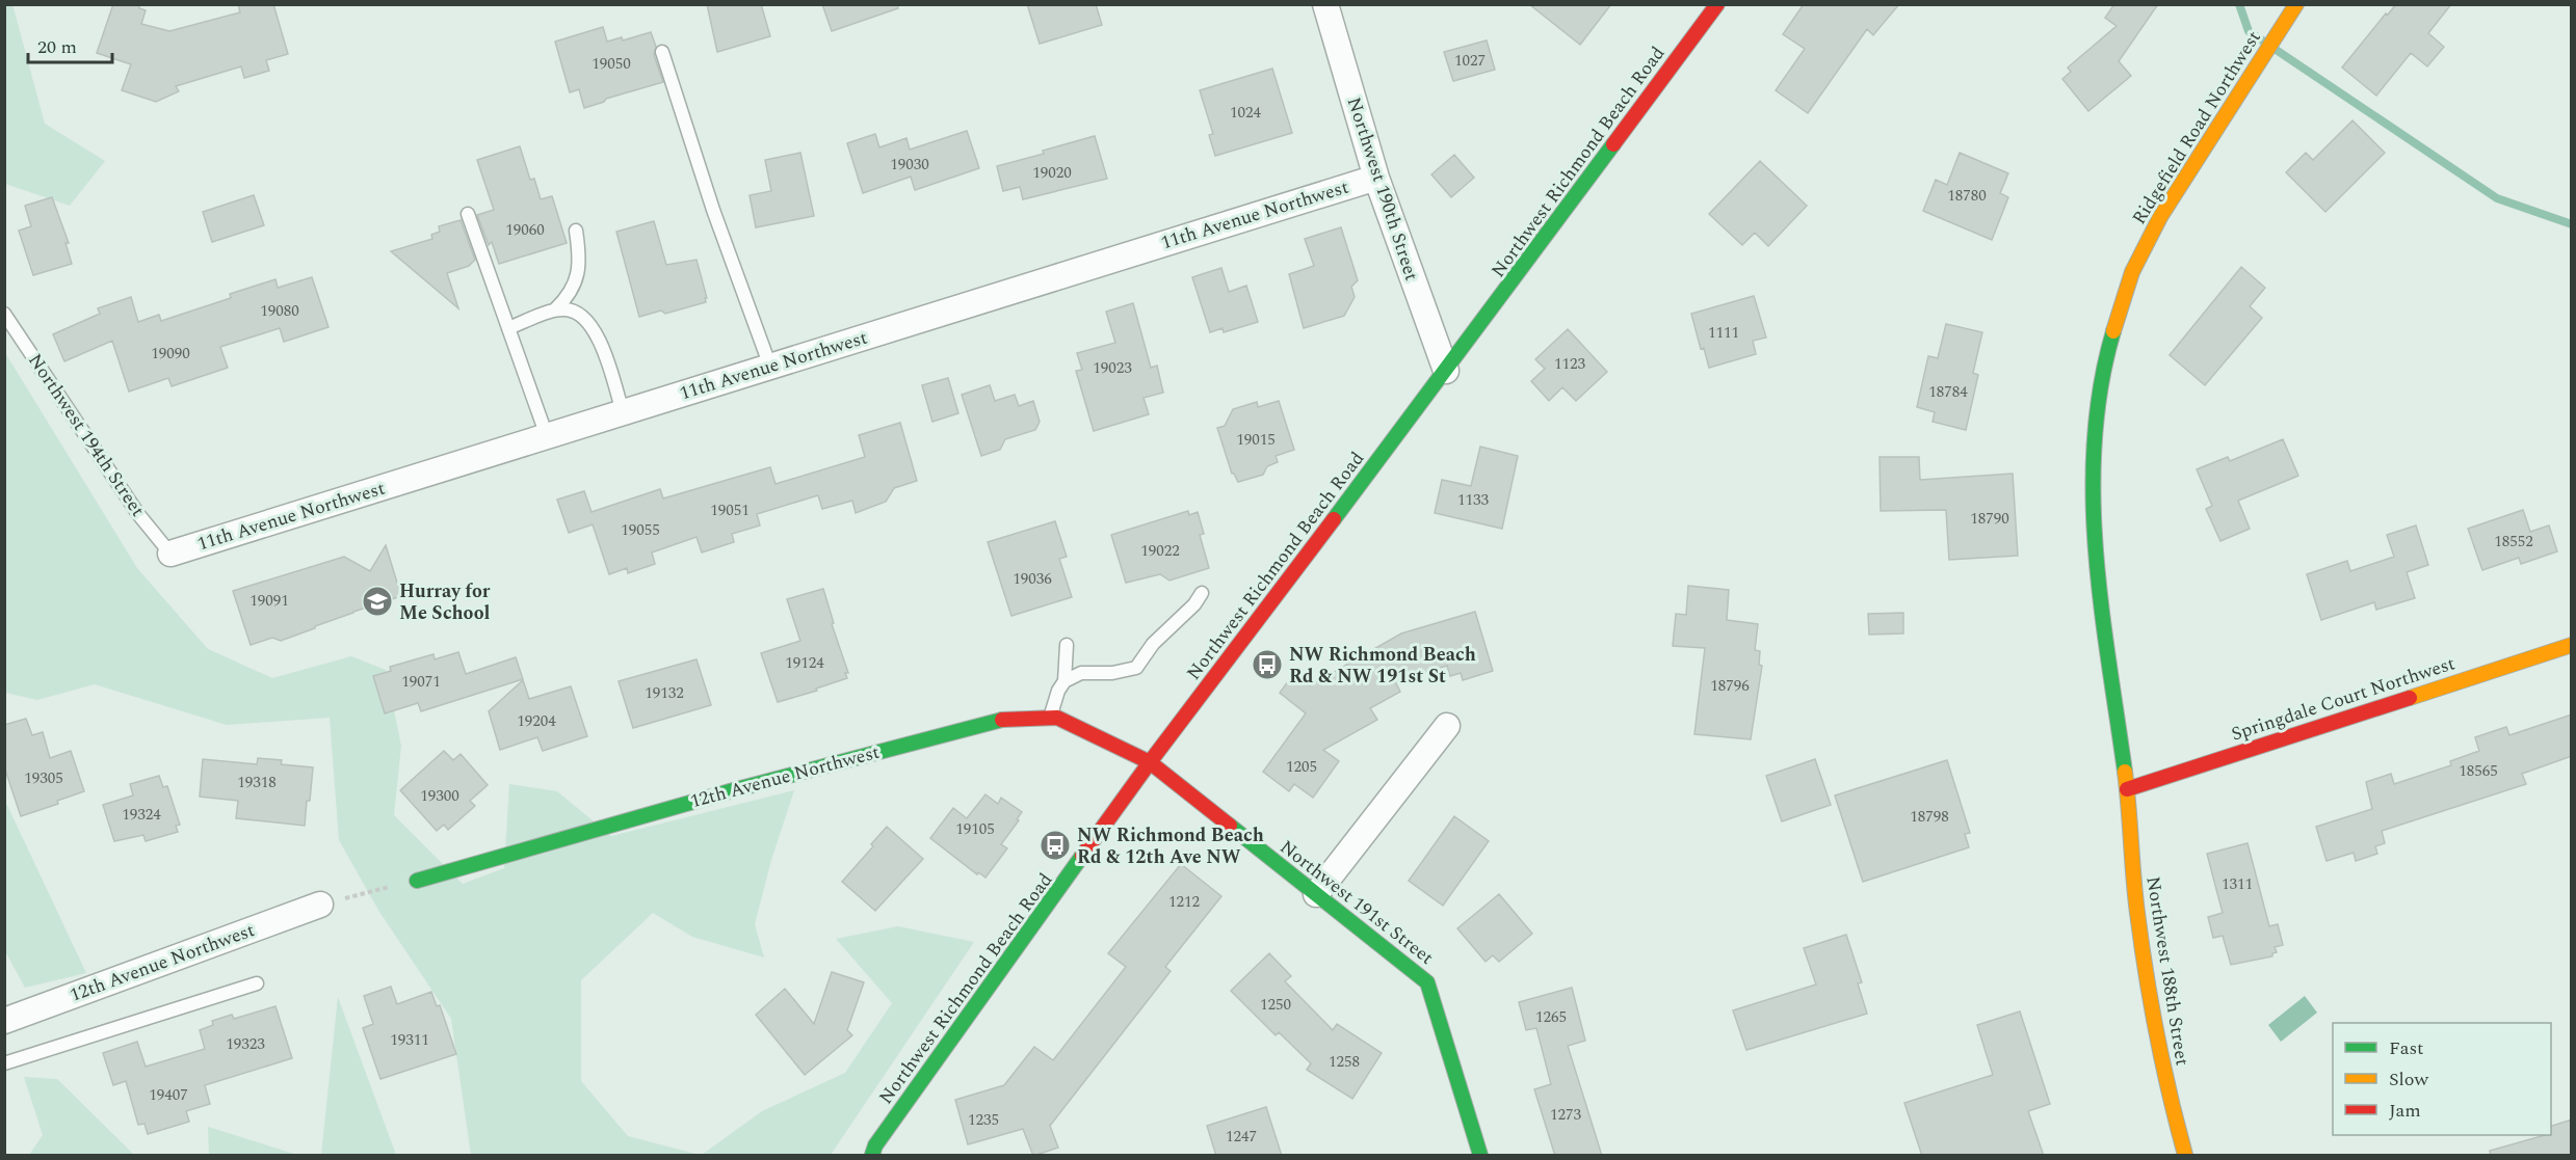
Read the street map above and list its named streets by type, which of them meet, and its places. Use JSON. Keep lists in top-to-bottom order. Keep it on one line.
{"streets":{"street":["Ridgefield Road Northwest","Northwest Richmond Beach Road","Northwest 190th Street","11th Avenue Northwest","Springdale Court Northwest","12th Avenue Northwest","Northwest 191st Street","Northwest 188th Street"],"lane":["Northwest 194th Street"]},"crossings":[["Ridgefield Road Northwest","Springdale Court Northwest"],["Ridgefield Road Northwest","Northwest 188th Street"],["Northwest Richmond Beach Road","Northwest 190th Street"],["Northwest Richmond Beach Road","12th Avenue Northwest"],["Northwest Richmond Beach Road","Northwest 191st Street"],["Northwest 190th Street","11th Avenue Northwest"],["11th Avenue Northwest","Northwest 194th Street"],["Springdale Court Northwest","Northwest 188th Street"],["12th Avenue Northwest","Northwest 191st Street"]],"places":{"school or university":["Hurray for Me School"],"bus stop":["NW Richmond Beach Rd & NW 191st St","NW Richmond Beach Rd & 12th Ave NW"]},"house_numbers":["1027","19050","1024","19030","19020","18780","19060","19080","1111","19090","1123","19023","18784","19015","1133","19051","18790","19055","18552","19022","19036","19091","19124","19071","18796","19132","19204","1205","18565","19305","19318","19300","19324","18798","19105","1311","1212","1250","1265","19311","19323","1258","19407","1273","1235","1247"],"legend":["Fast","Slow","Jam"],"scale_bar":"20 m"}
